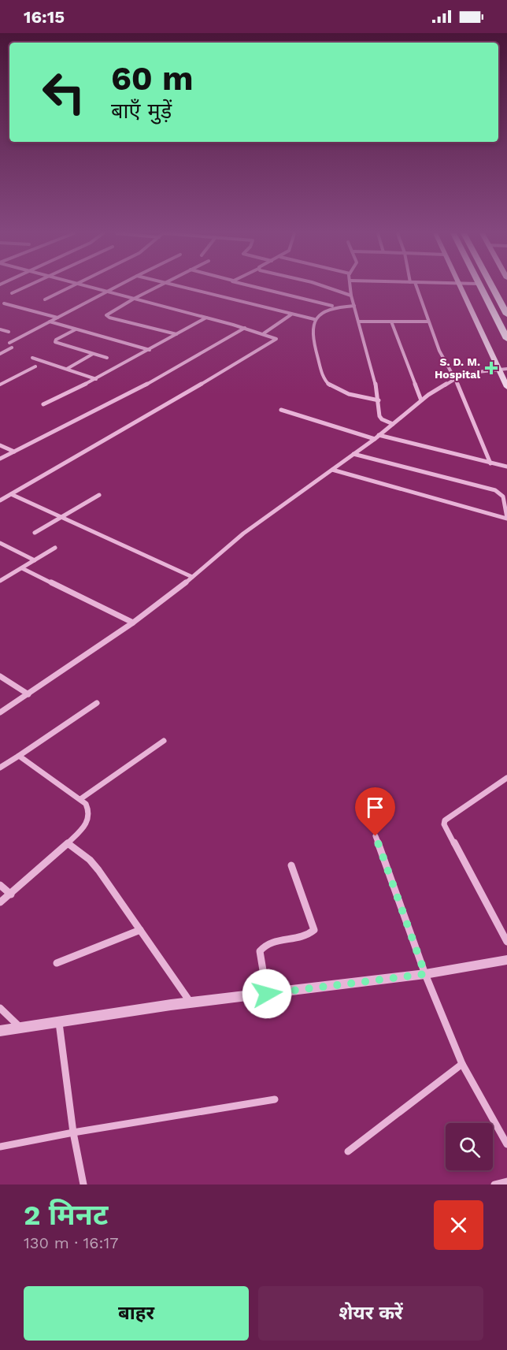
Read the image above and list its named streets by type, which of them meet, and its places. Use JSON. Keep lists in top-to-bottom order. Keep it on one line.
{"places":{"health":["S. D. M. Hospital"]},"page":{"status":"16:15","turn":["60 m","बाएँ मुड़ें"],"heading":["2 मिनट","130 m · 16:17"],"buttons":["बाहर","शेयर करें"]}}
